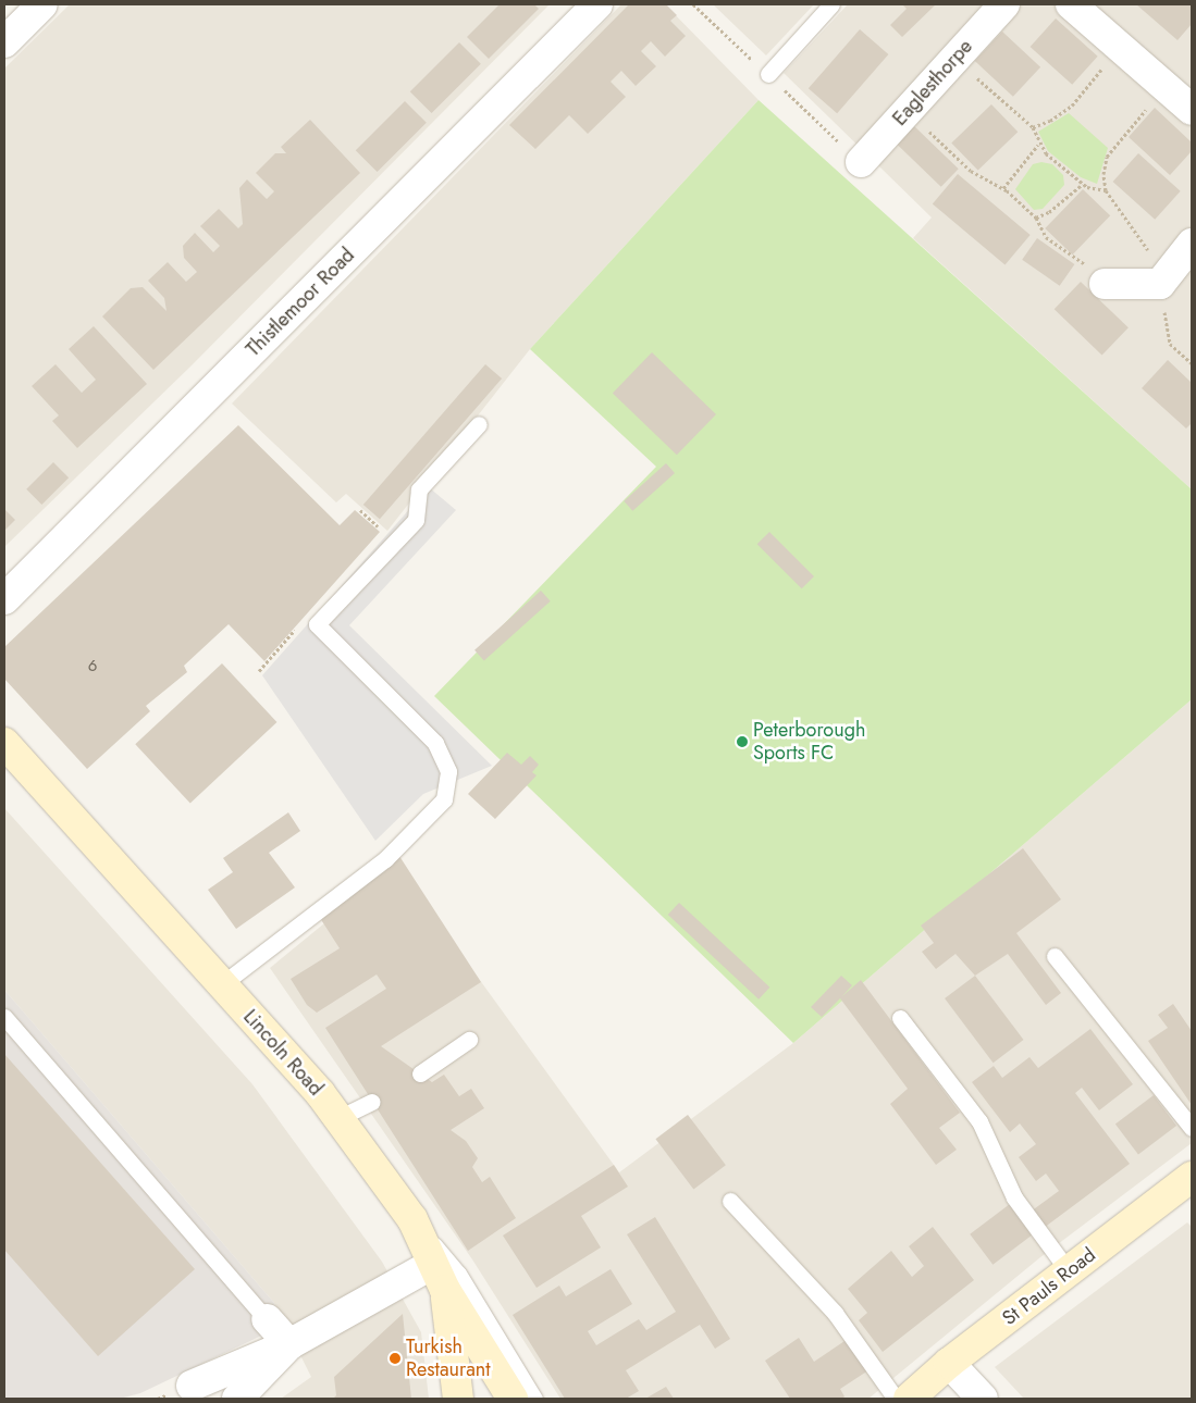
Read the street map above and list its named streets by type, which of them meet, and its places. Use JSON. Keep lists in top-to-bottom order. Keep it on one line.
{"streets":{"street":["Eaglesthorpe","Thistlemoor Road","Lincoln Road","St Pauls Road"]},"places":["Peterborough Sports FC","Turkish Restaurant"],"house_numbers":["6"]}
